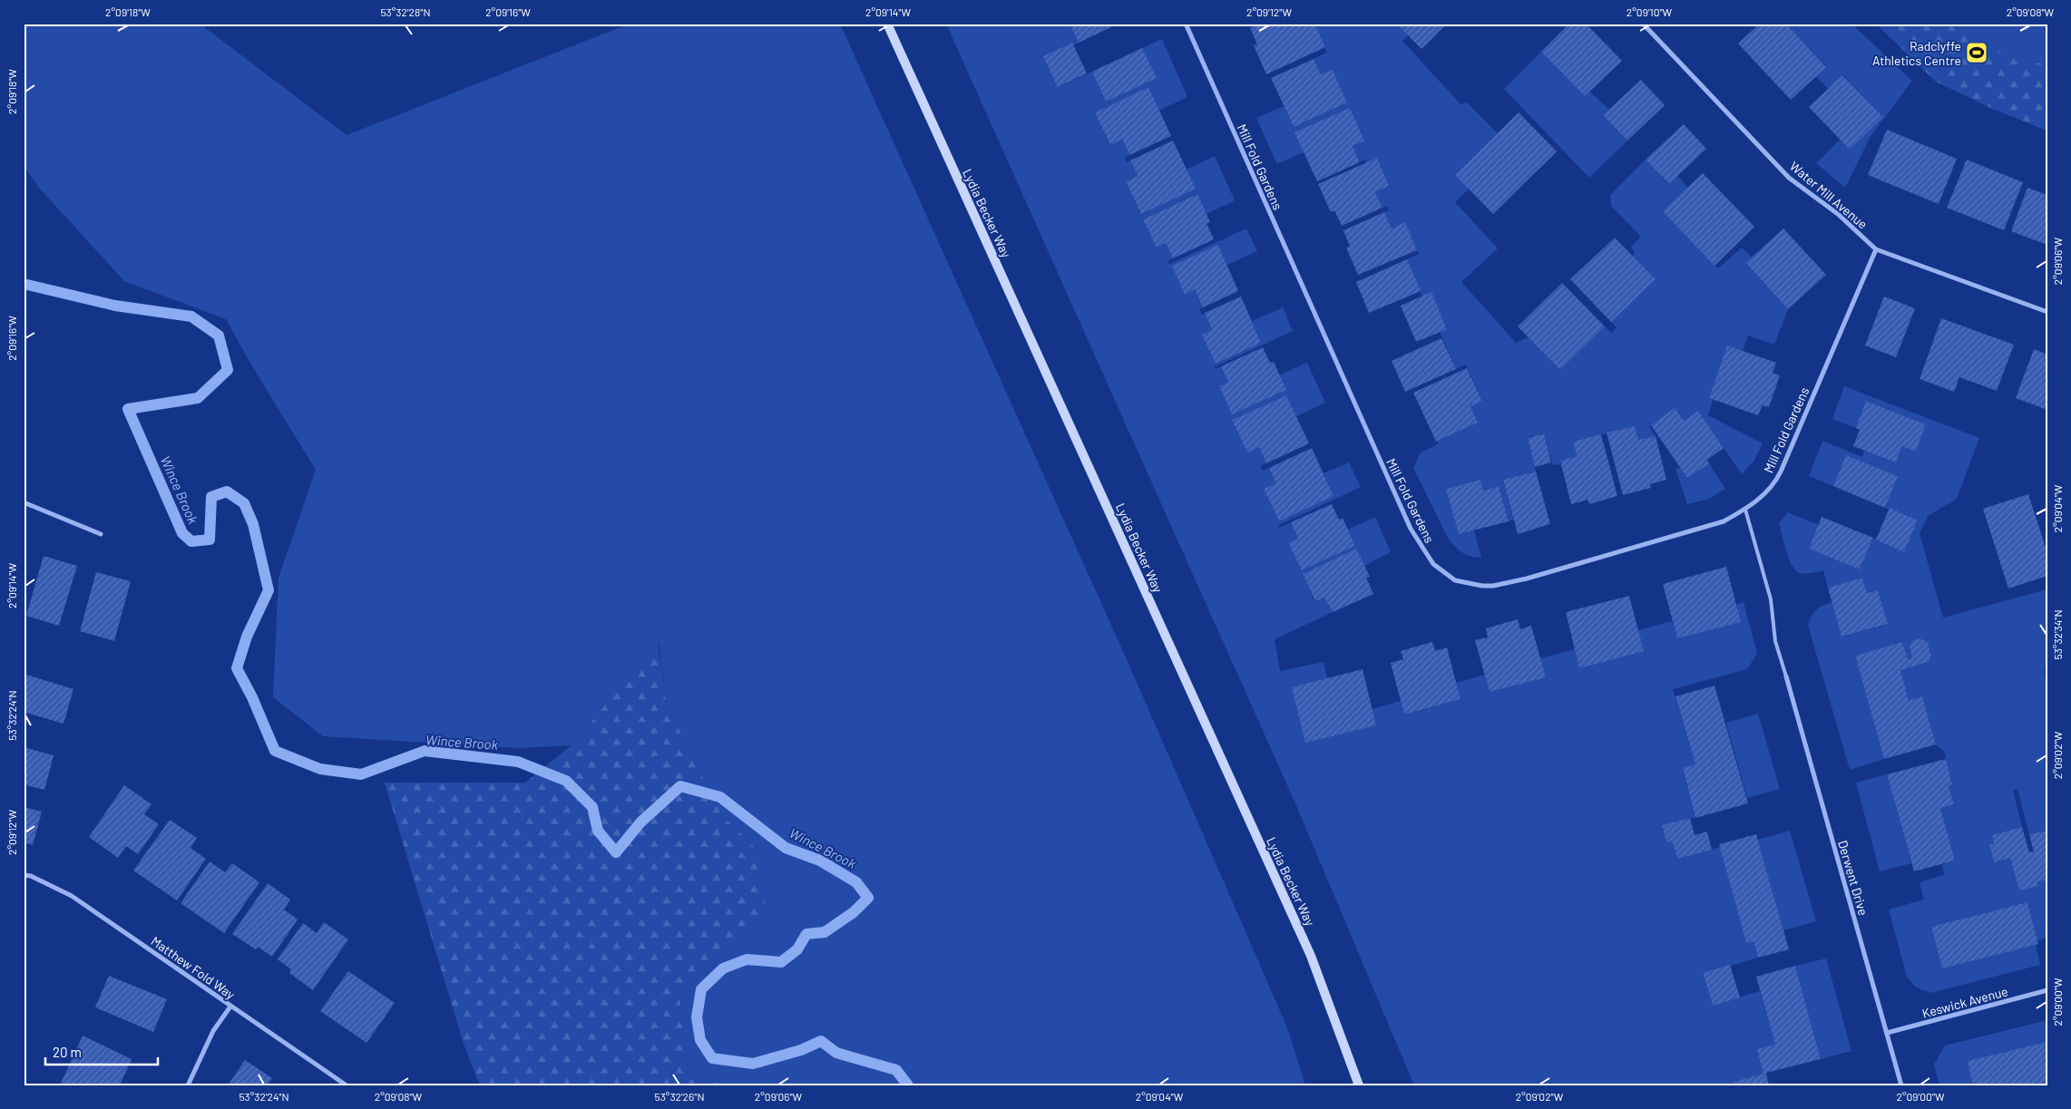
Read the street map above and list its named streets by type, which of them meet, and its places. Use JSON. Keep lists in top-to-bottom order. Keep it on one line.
{"streets":{"street":["Mill Fold Gardens","Water Mill Avenue","Lydia Becker Way","Derwent Drive","Matthew Fold Way","Keswick Avenue"]},"crossings":[["Mill Fold Gardens","Water Mill Avenue"],["Derwent Drive","Keswick Avenue"]],"water":["Wince Brook"],"places":{"sports":["Radclyffe Athletics Centre"]},"scale_bar":"20 m","coordinates":["2°09'18\"W","53°32'28\"N","2°09'16\"W","2°09'14\"W","2°09'12\"W","2°09'10\"W","2°09'08\"W","2°09'06\"W","2°09'04\"W","53°32'34\"N","53°32'24\"N","2°09'02\"W","2°09'00\"W","53°32'26\"N"]}
